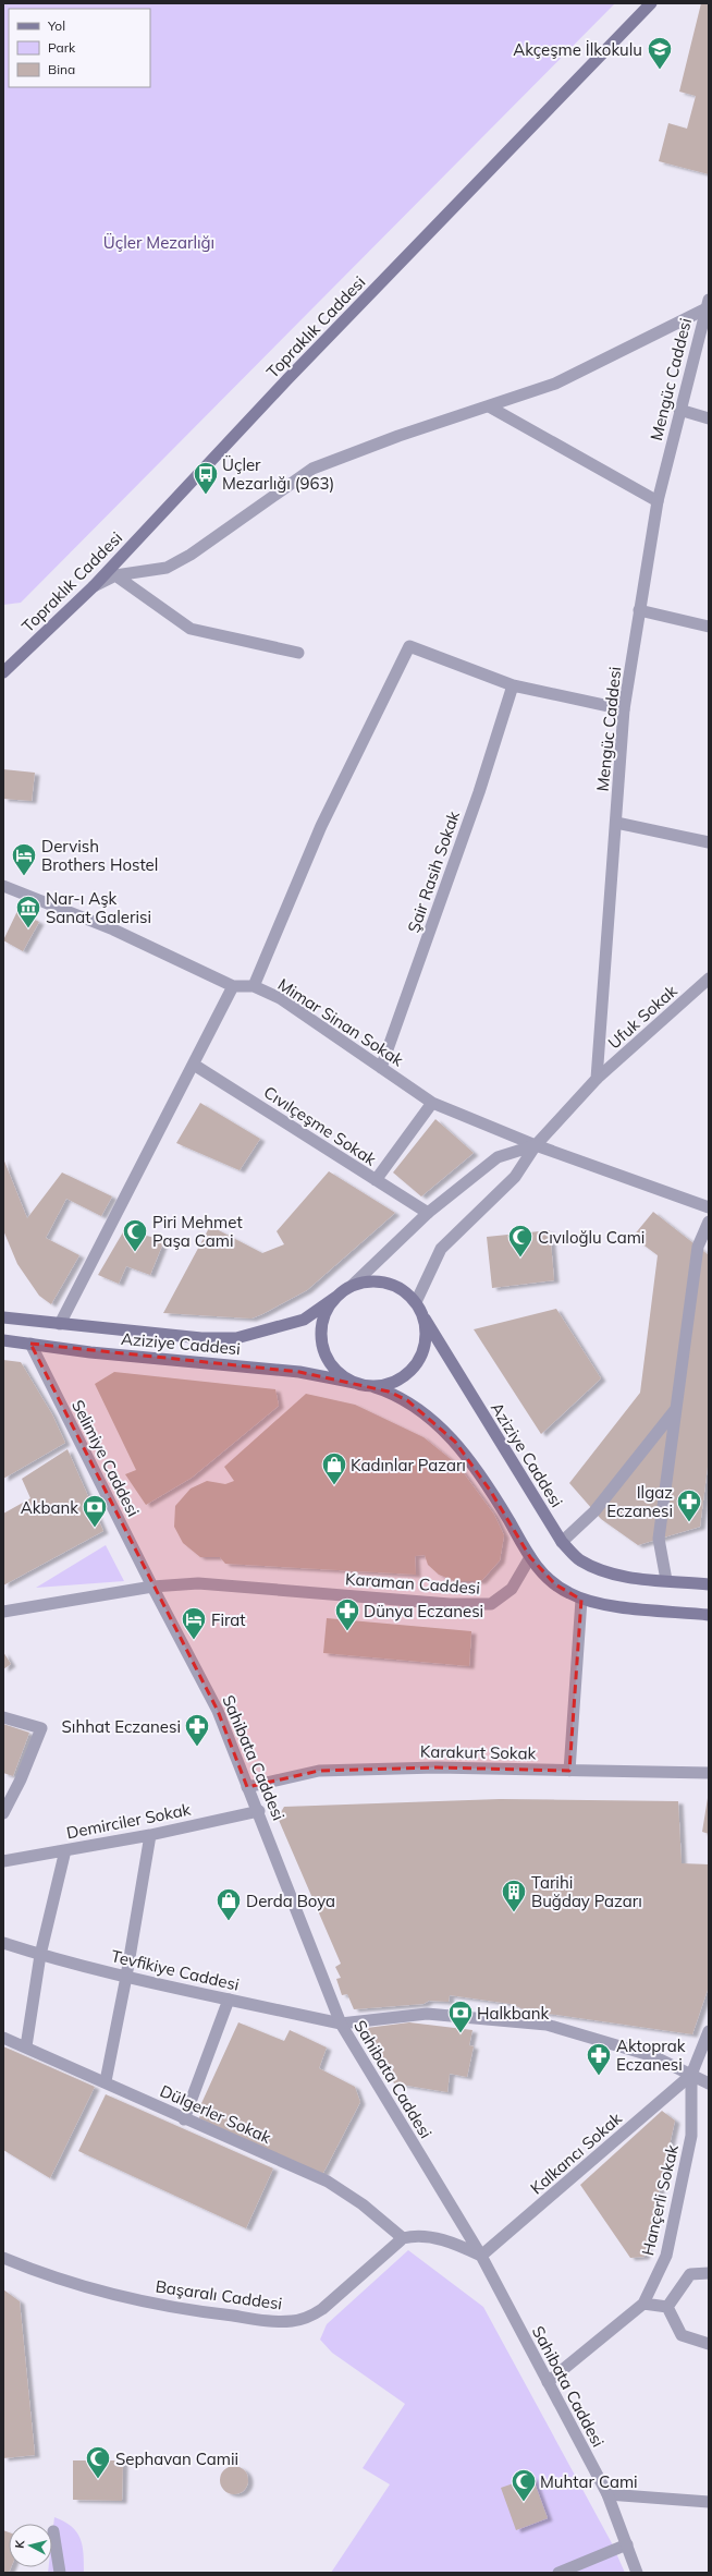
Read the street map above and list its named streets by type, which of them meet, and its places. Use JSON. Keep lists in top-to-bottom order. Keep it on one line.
{"streets":{"main road":["Topraklık Caddesi","Aziziye Caddesi"],"street":["Mengüc Caddesi","Şair Rasih Sokak","Ufuk Sokak","Mimar Sinan Sokak","Cıvılçeşme Sokak","Selimiye Caddesi","Karaman Caddesi","Karakurt Sokak","Sahibata Caddesi","Demirciler Sokak","Tevfikiye Caddesi","Dülgerler Sokak","Kalkancı Sokak","Hançerli Sokak","Başaralı Caddesi"]},"crossings":[["Mengüc Caddesi","Ufuk Sokak"],["Şair Rasih Sokak","Mimar Sinan Sokak"],["Aziziye Caddesi","Selimiye Caddesi"],["Selimiye Caddesi","Karaman Caddesi"],["Selimiye Caddesi","Sahibata Caddesi"],["Karaman Caddesi","Sahibata Caddesi"],["Karakurt Sokak","Sahibata Caddesi"],["Sahibata Caddesi","Demirciler Sokak"],["Sahibata Caddesi","Tevfikiye Caddesi"],["Sahibata Caddesi","Kalkancı Sokak"],["Sahibata Caddesi","Hançerli Sokak"],["Tevfikiye Caddesi","Kalkancı Sokak"],["Tevfikiye Caddesi","Hançerli Sokak"],["Dülgerler Sokak","Başaralı Caddesi"],["Kalkancı Sokak","Hançerli Sokak"]],"parks":["Üçler Mezarlığı"],"places":{"school or university":["Akçeşme İlkokulu"],"bus stop":["Üçler Mezarlığı (963)"],"hotel":["Dervish Brothers Hostel","Firat"],"museum":["Nar-ı Aşk Sanat Galerisi"],"mosque":["Piri Mehmet Paşa Cami","Cıvıloğlu Cami","Sephavan Camii","Muhtar Cami"],"shop":["Kadınlar Pazarı","Derda Boya"],"pharmacy":["Ilgaz Eczanesi","Dünya Eczanesi","Sıhhat Eczanesi","Aktoprak Eczanesi"],"bank":["Akbank","Halkbank"],"building":["Tarihi Buğday Pazarı"]},"legend":["Yol","Park","Bina"],"north":"left"}
